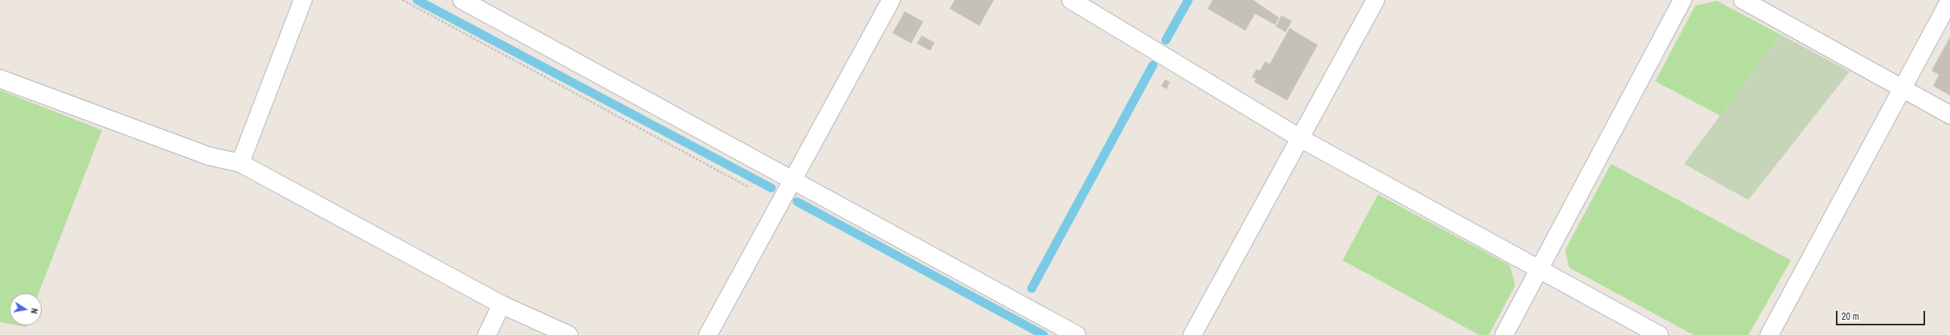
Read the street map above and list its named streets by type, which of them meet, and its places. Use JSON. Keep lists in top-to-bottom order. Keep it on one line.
{"scale_bar":"20 m","north":"right"}
